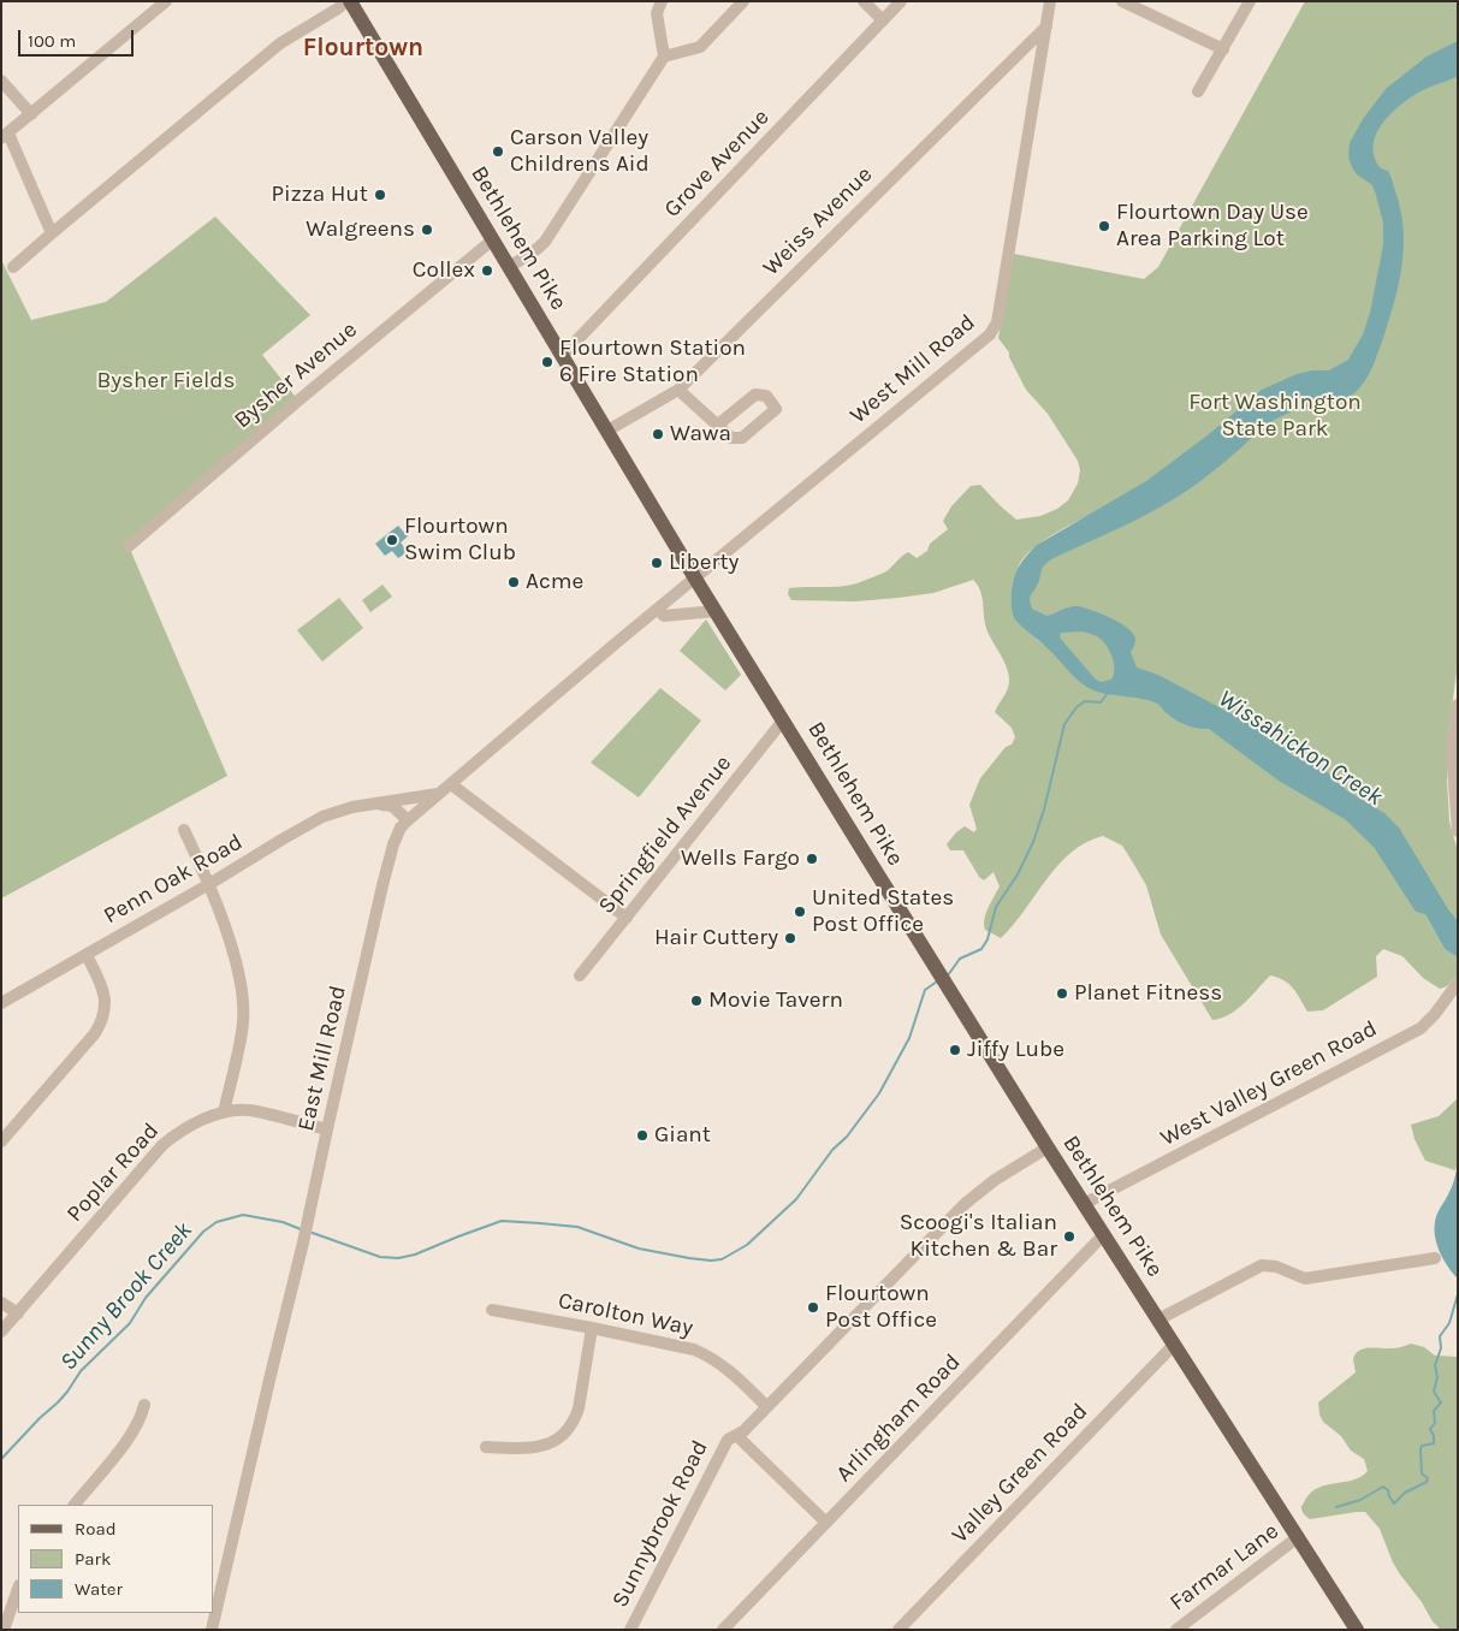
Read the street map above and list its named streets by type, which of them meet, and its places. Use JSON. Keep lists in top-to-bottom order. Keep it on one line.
{"streets":{"main road":["Bethlehem Pike"],"street":["Grove Avenue","Weiss Avenue","West Mill Road","Bysher Avenue","Springfield Avenue","Penn Oak Road","East Mill Road","West Valley Green Road","Poplar Road","Carolton Way","Arlingham Road","Valley Green Road","Sunnybrook Road","Farmar Lane"]},"crossings":[["Grove Avenue","Bethlehem Pike"],["Weiss Avenue","Bethlehem Pike"],["Weiss Avenue","West Mill Road"],["Bethlehem Pike","West Mill Road"],["Bethlehem Pike","Bysher Avenue"],["Bethlehem Pike","Springfield Avenue"],["Bethlehem Pike","West Valley Green Road"],["Bethlehem Pike","Arlingham Road"],["Bethlehem Pike","Valley Green Road"],["Bethlehem Pike","Sunnybrook Road"],["Bethlehem Pike","Farmar Lane"],["West Mill Road","East Mill Road"],["Penn Oak Road","East Mill Road"],["East Mill Road","Poplar Road"],["Carolton Way","Sunnybrook Road"]],"districts":["Flourtown"],"water":["Wissahickon Creek","Sunny Brook Creek"],"parks":["Bysher Fields","Fort Washington State Park"],"places":["Carson Valley Childrens Aid","Pizza Hut","Flourtown Day Use Area Parking Lot","Walgreens","Collex","Flourtown Station 6 Fire Station","Wawa","Flourtown Swim Club","Liberty","Acme","Wells Fargo","United States Post Office","Hair Cuttery","Planet Fitness","Movie Tavern","Jiffy Lube","Giant","Scoogi's Italian Kitchen & Bar","Flourtown Post Office"],"legend":["Road","Park","Water"],"scale_bar":"100 m"}
